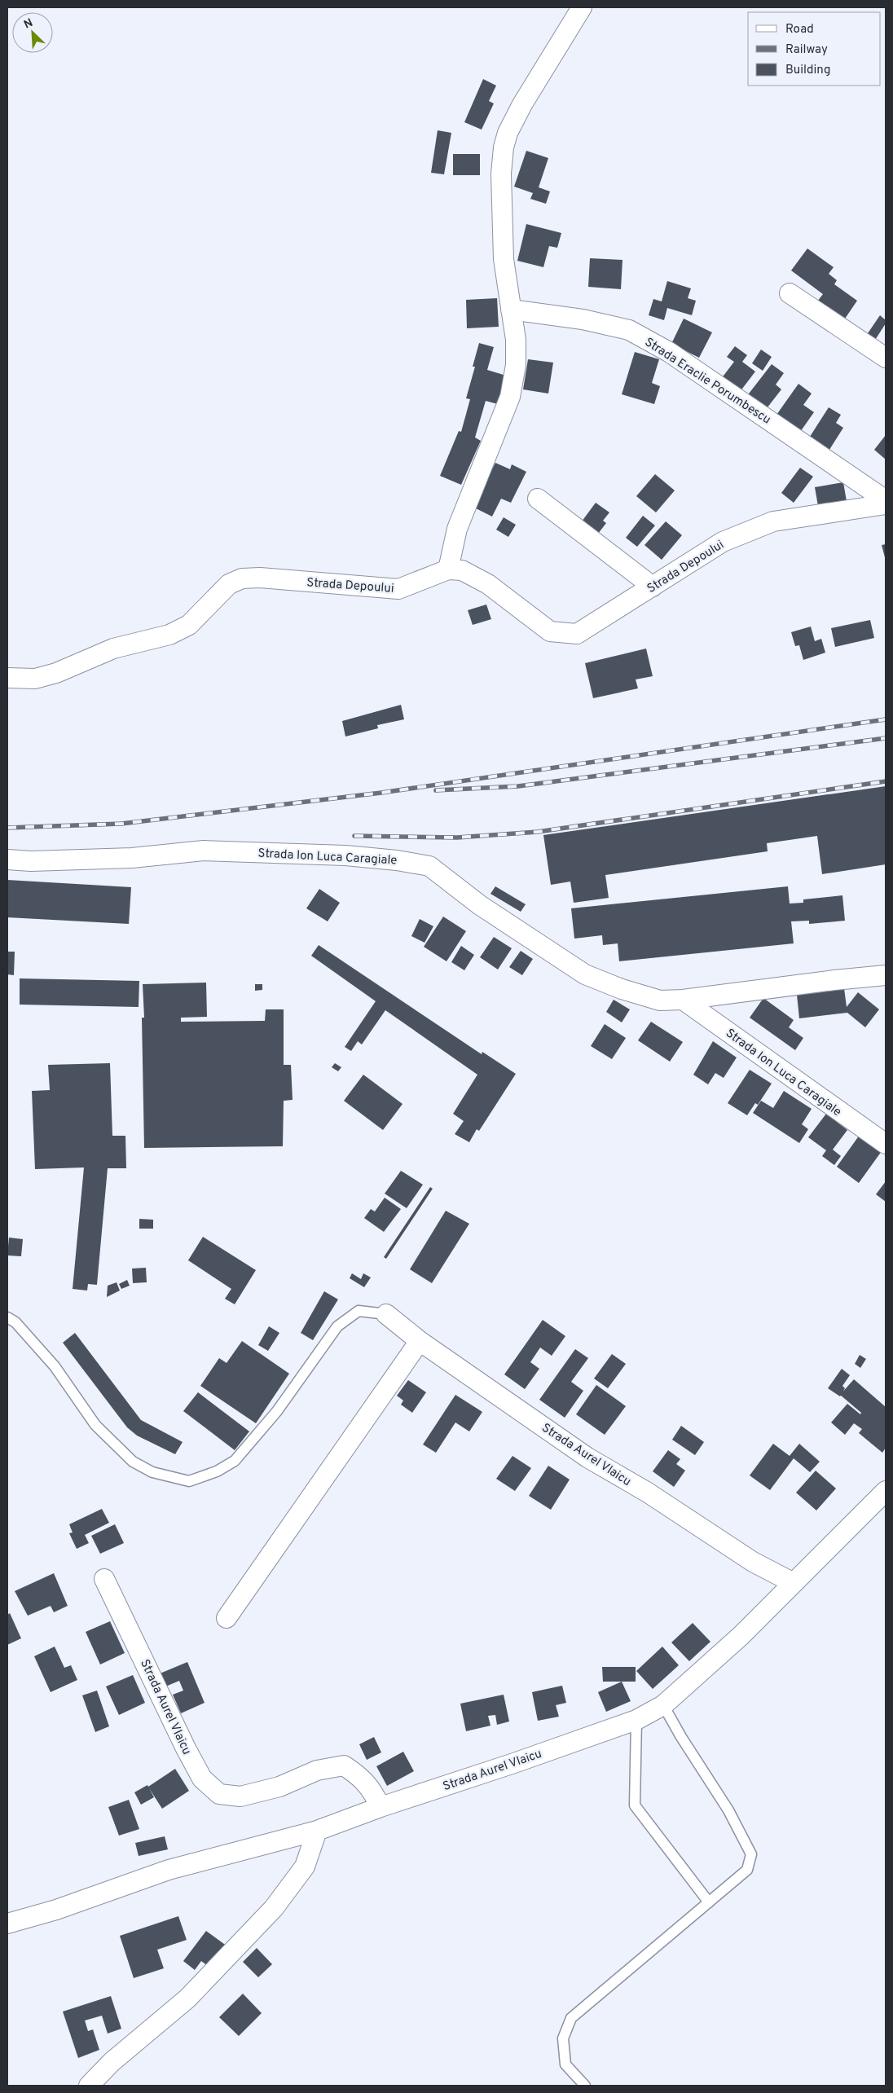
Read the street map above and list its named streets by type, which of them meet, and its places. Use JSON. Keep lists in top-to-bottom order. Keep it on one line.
{"streets":{"street":["Strada Eraclie Porumbescu","Strada Depoului","Strada Ion Luca Caragiale","Strada Aurel Vlaicu"]},"legend":["Road","Railway","Building"],"north":"top left"}
